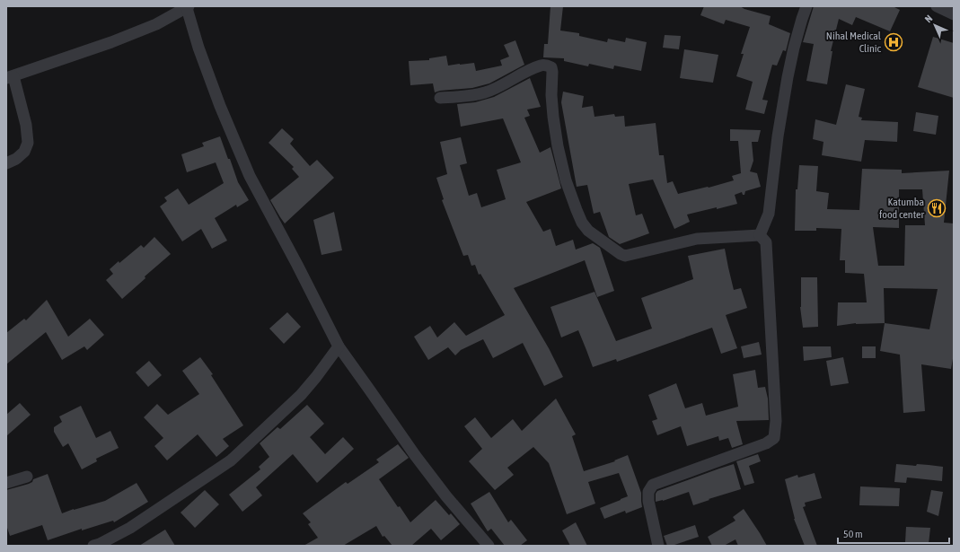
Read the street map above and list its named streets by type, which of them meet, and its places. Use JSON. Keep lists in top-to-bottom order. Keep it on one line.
{"places":{"hospital":["Nihal Medical Clinic"],"restaurant":["Katumba food center"]},"scale_bar":"50 m","north":"top left"}
